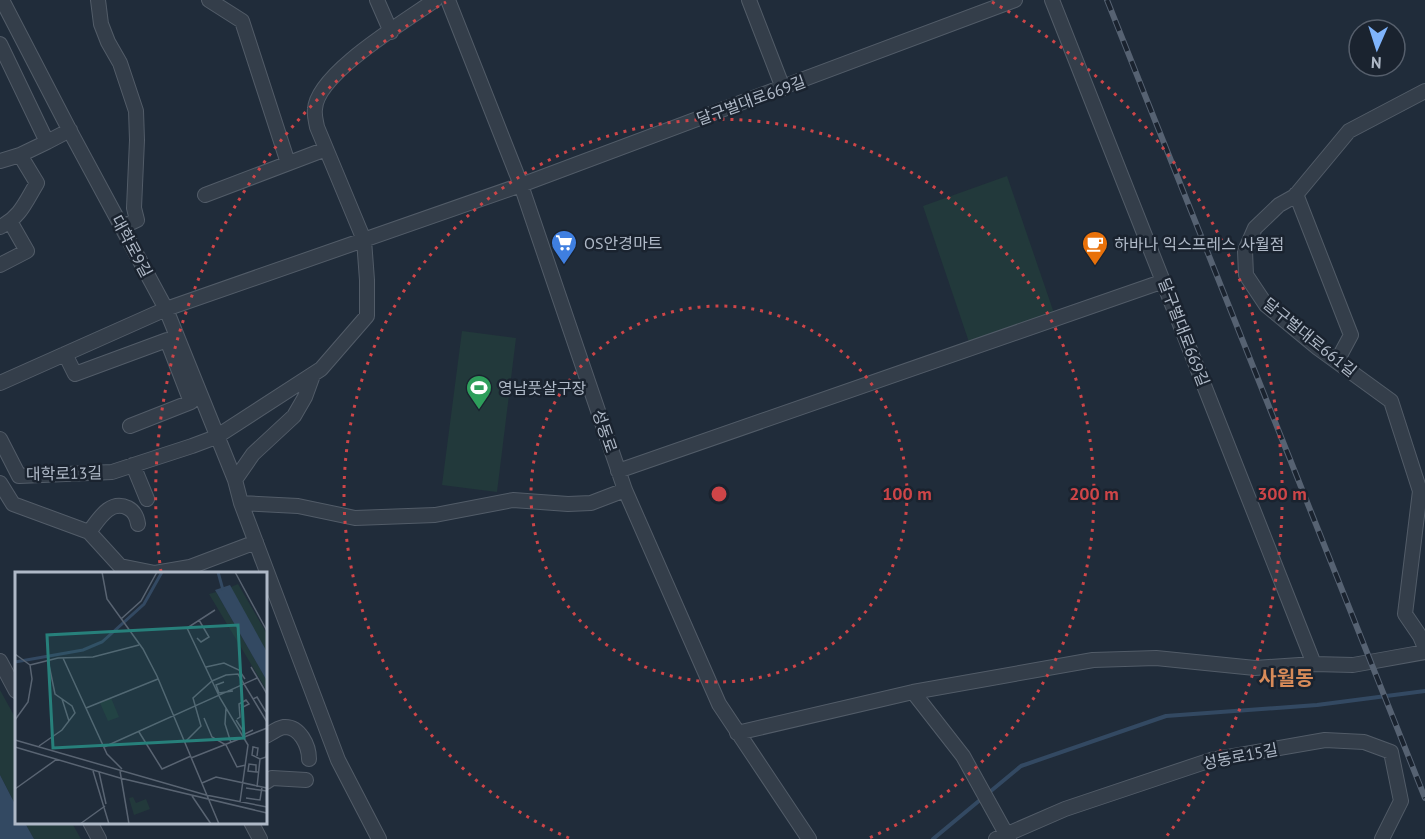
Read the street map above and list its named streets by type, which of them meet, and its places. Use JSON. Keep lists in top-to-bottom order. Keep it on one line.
{"streets":{"street":["달구벌대로669길","대학로9길","달구벌대로661길","성동로","대학로13길","성동로15길"]},"crossings":[["달구벌대로669길","대학로9길"],["달구벌대로669길","달구벌대로661길"],["달구벌대로669길","성동로"],["대학로9길","대학로13길"],["달구벌대로661길","성동로"],["달구벌대로661길","성동로15길"]],"districts":["사월동"],"places":{"supermarket":["OS안경마트"],"cafe":["하바나 익스프레스 사월점"],"sports":["영남풋살구장"]},"north":"bottom","rings":["100 m","200 m","300 m"]}
